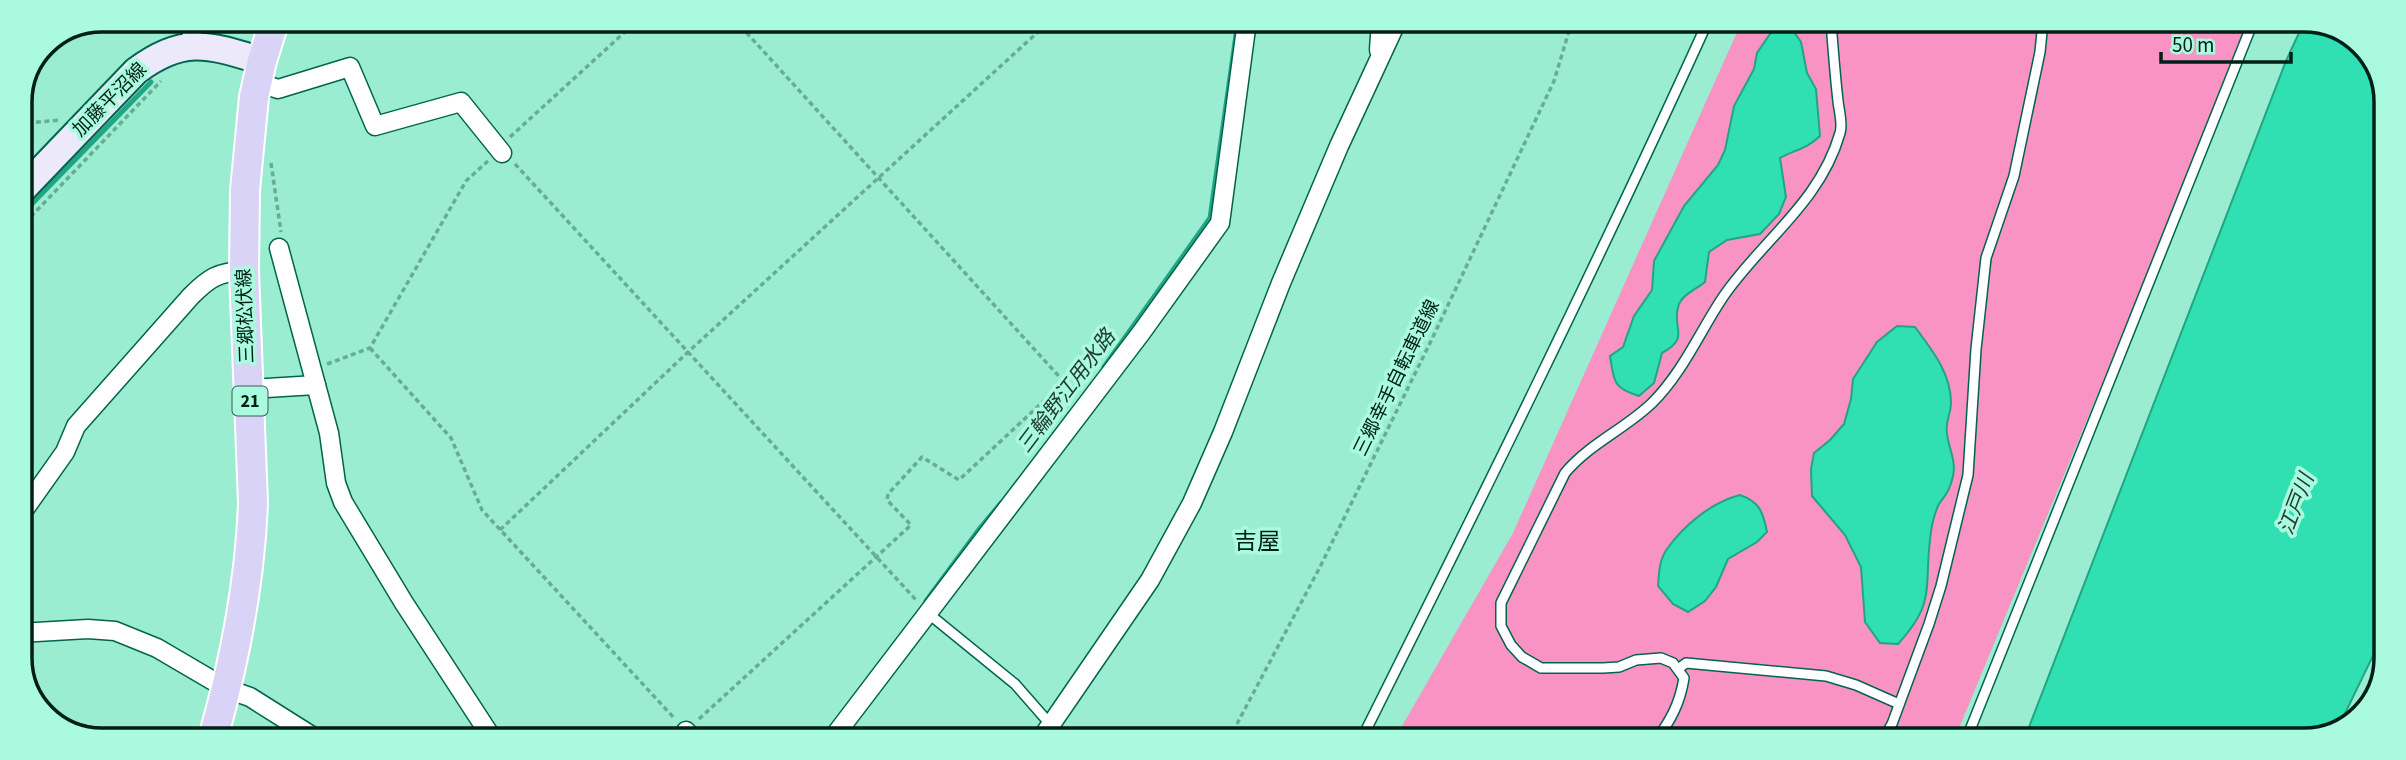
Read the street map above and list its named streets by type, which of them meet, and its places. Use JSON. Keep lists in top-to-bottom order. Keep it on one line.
{"streets":{"main road":["加藤平沼線","三郷松伏線","21"],"path":["三郷幸手自転車道線"]},"crossings":[["加藤平沼線","三郷松伏線"]],"districts":["吉屋"],"water":["三輪野江用水路","江戸川"],"scale_bar":"50 m"}
